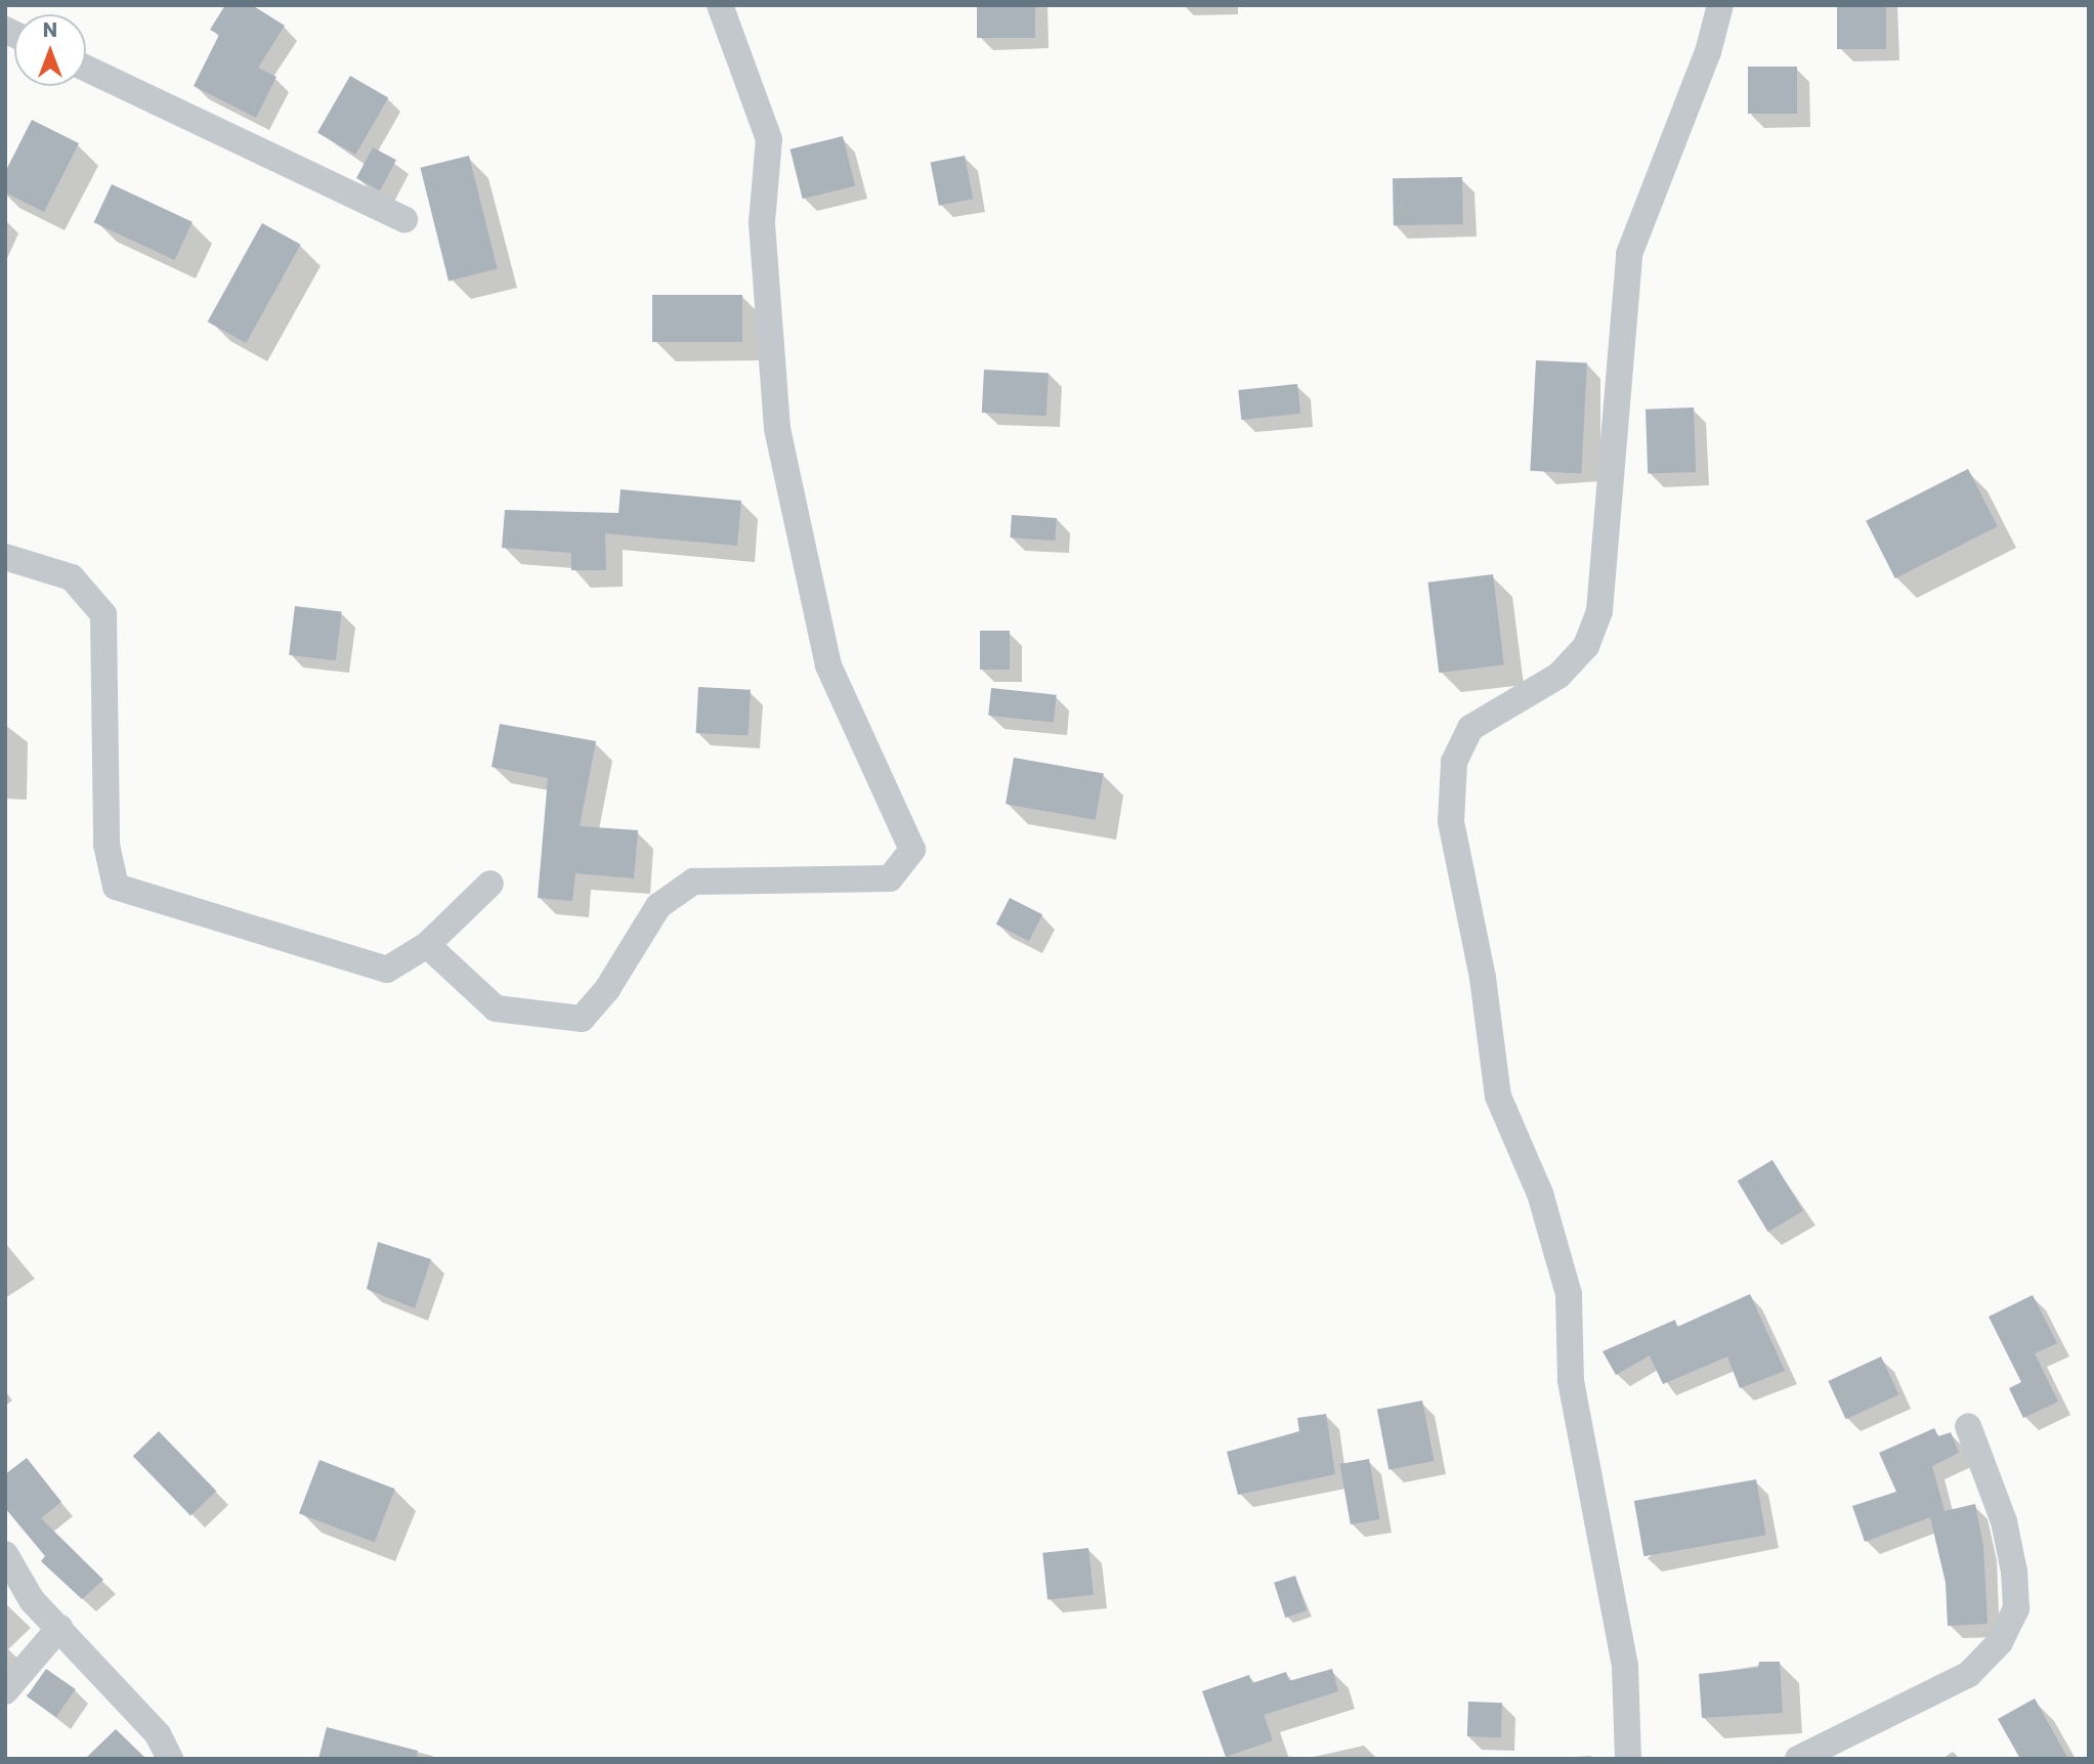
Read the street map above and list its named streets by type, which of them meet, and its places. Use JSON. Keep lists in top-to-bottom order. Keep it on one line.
{"north":"top"}
